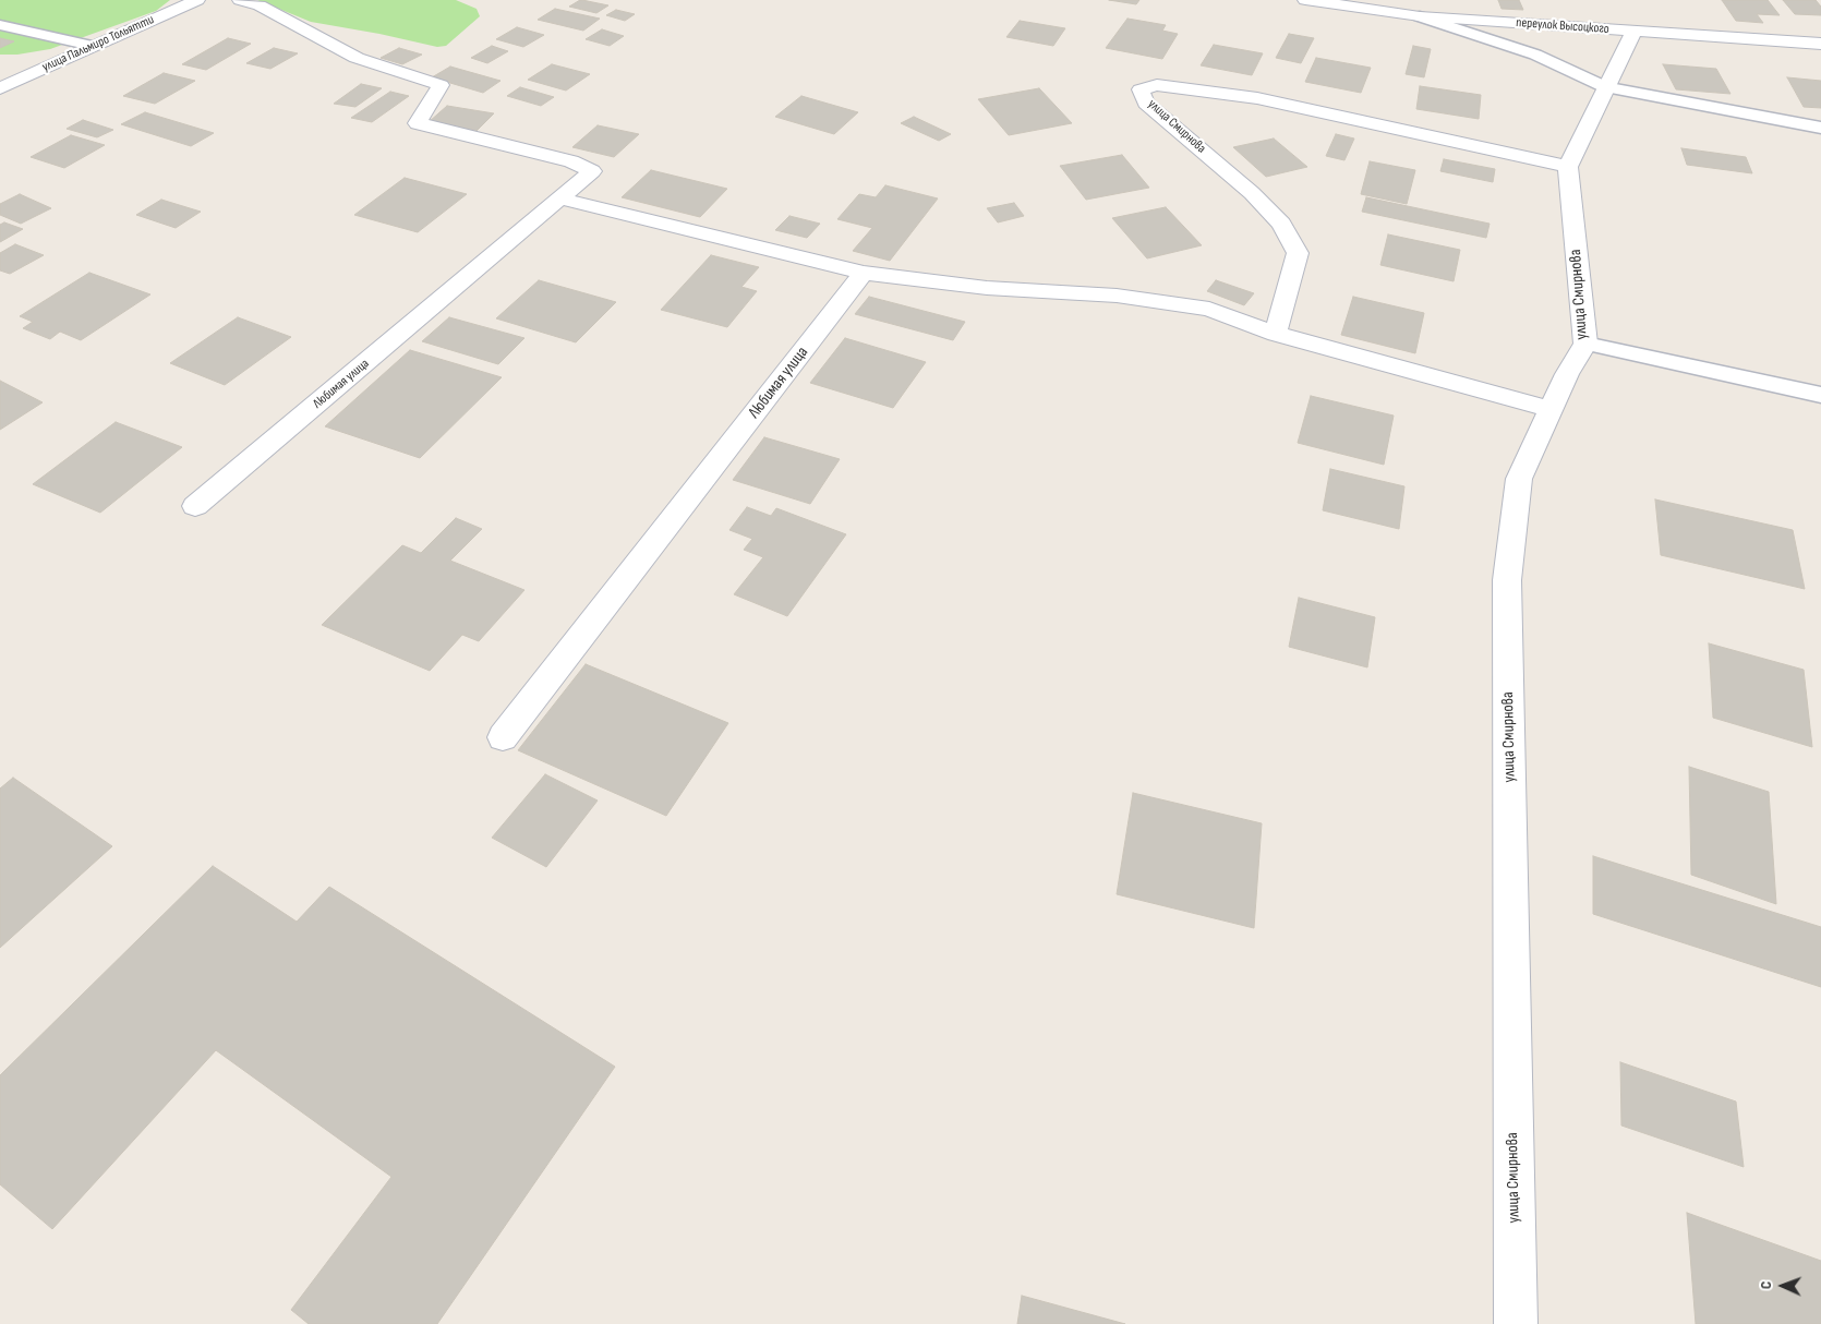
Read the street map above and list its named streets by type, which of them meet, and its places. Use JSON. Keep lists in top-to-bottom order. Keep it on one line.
{"streets":{"street":["переулок Высоцкого","улица Пальмиро Тольятти","улица Смирнова","Любимая улица"]},"north":"left"}
